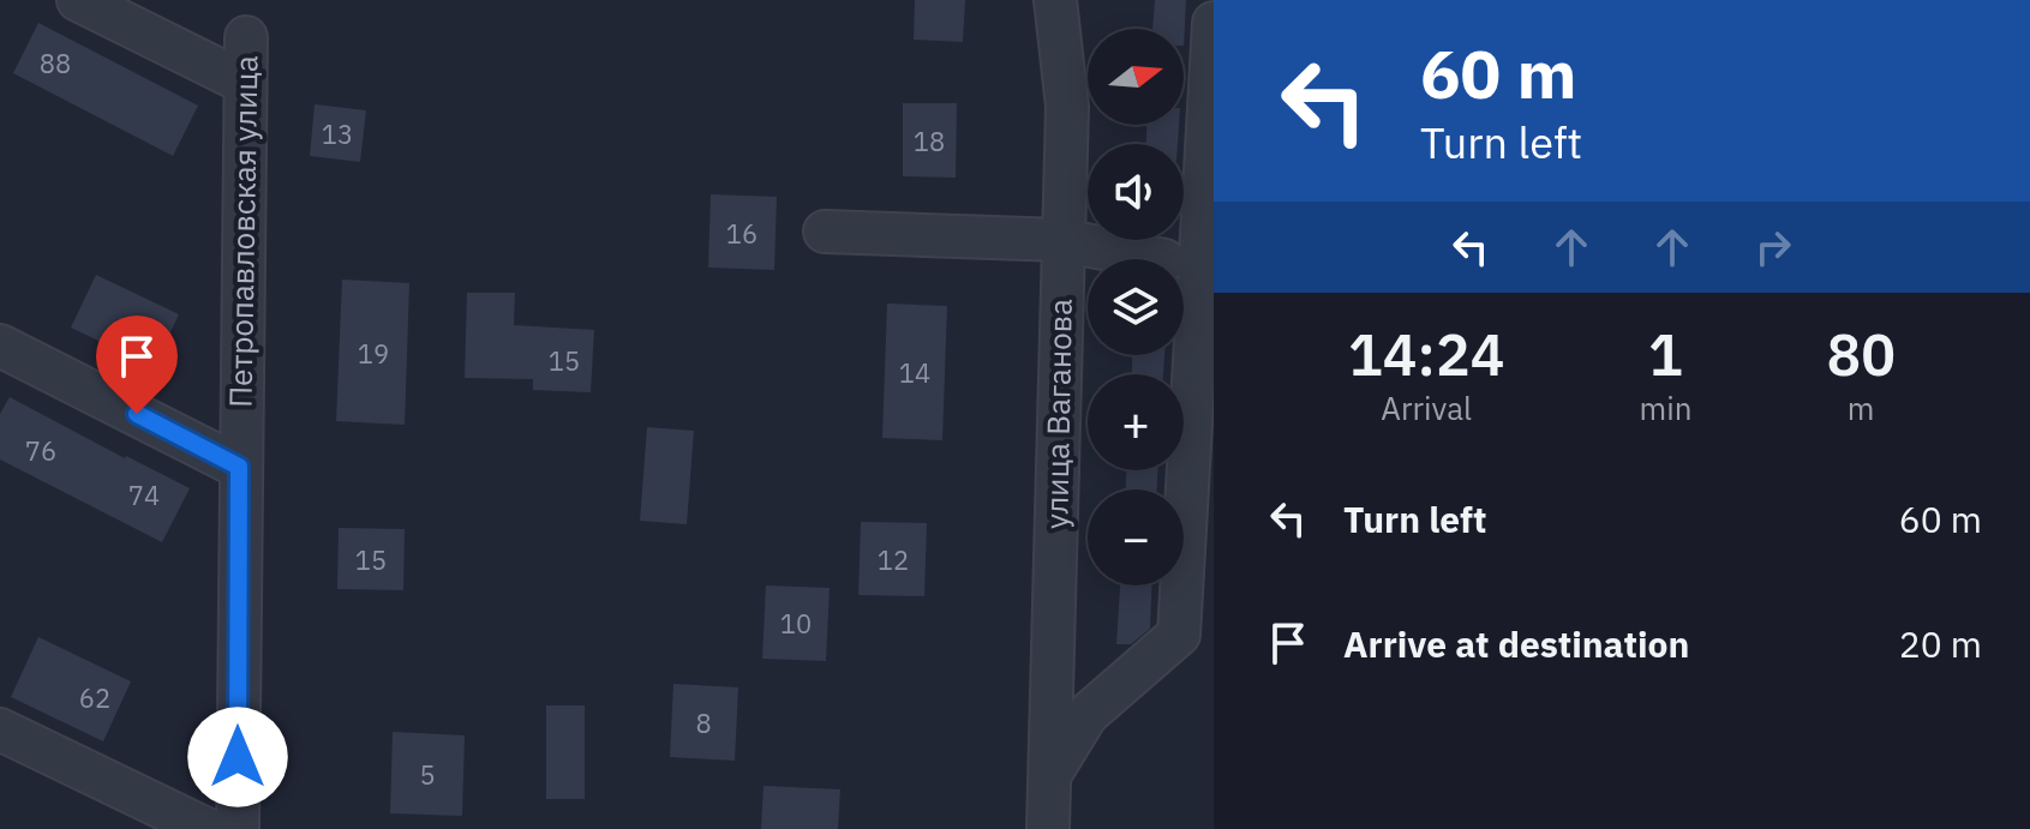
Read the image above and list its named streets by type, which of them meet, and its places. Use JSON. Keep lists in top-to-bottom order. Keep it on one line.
{"streets":{"street":["Петропавловская улица","улица Ваганова"]},"house_numbers":["88","13","18","16","19","15","14","76","74","15","12","10","62","8","5"],"north":"right","page":{"turn":["60 m","Turn left"],"map_buttons":["+","−"],"eta":["14:24","Arrival","1","min","80","m"],"list":[{"name":"Turn left","value":"60 m"},{"name":"Arrive at destination","value":"20 m"}]}}
